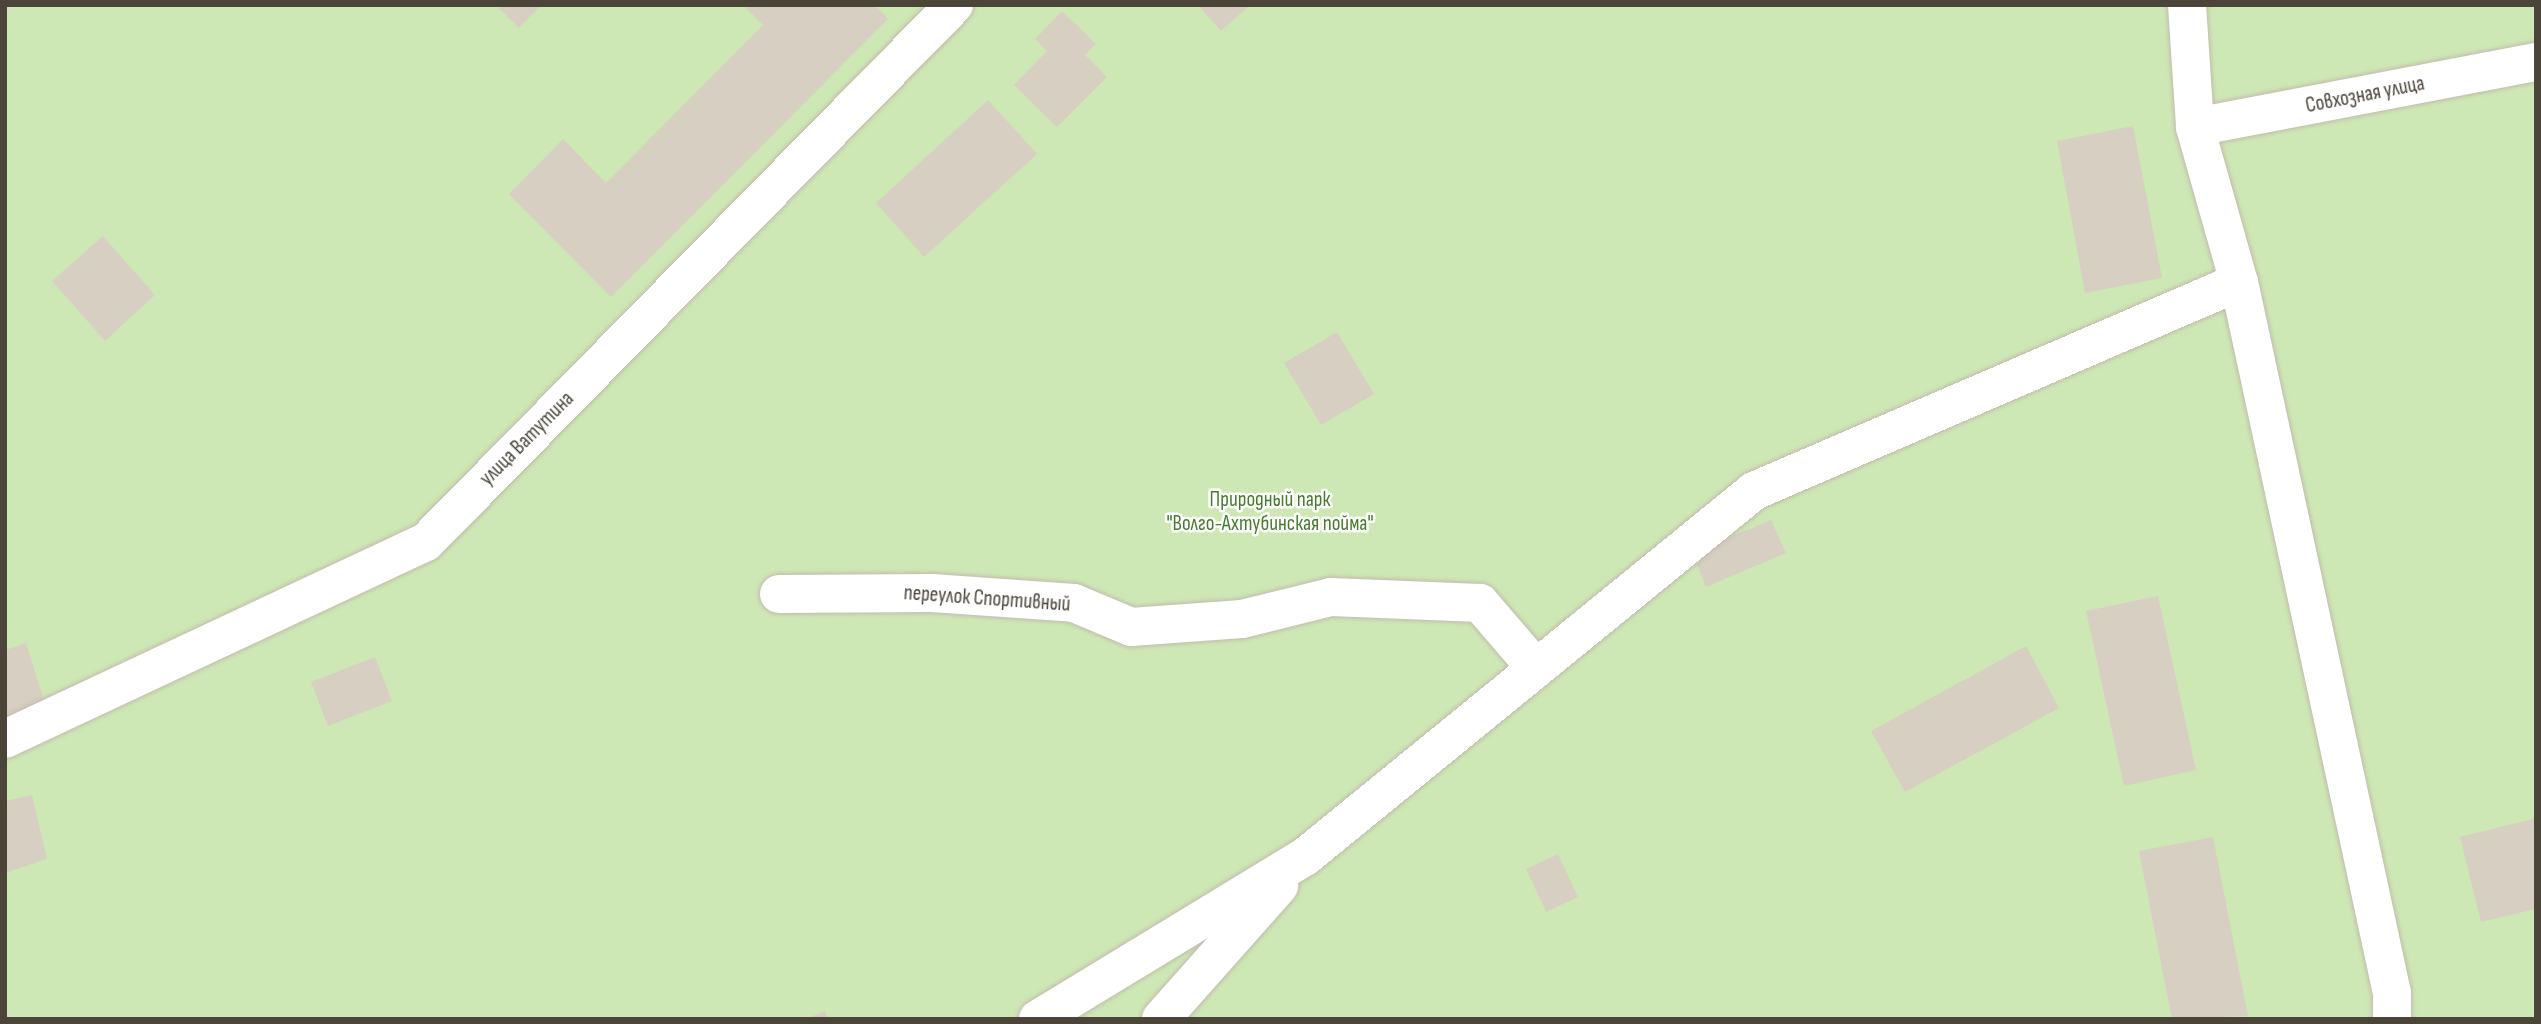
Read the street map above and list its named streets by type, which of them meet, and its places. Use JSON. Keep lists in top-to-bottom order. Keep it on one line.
{"streets":{"street":["Совхозная улица","улица Ватутина","переулок Спортивный"]},"parks":["Природный парк \"Волго-Ахтубинская пойма\""]}
